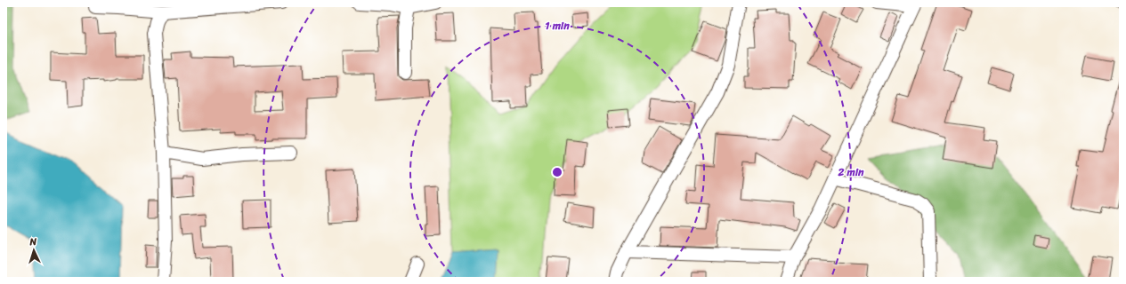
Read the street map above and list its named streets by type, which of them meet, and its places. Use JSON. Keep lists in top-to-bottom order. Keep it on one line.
{"north":"top","rings":["1 min","2 min"]}
